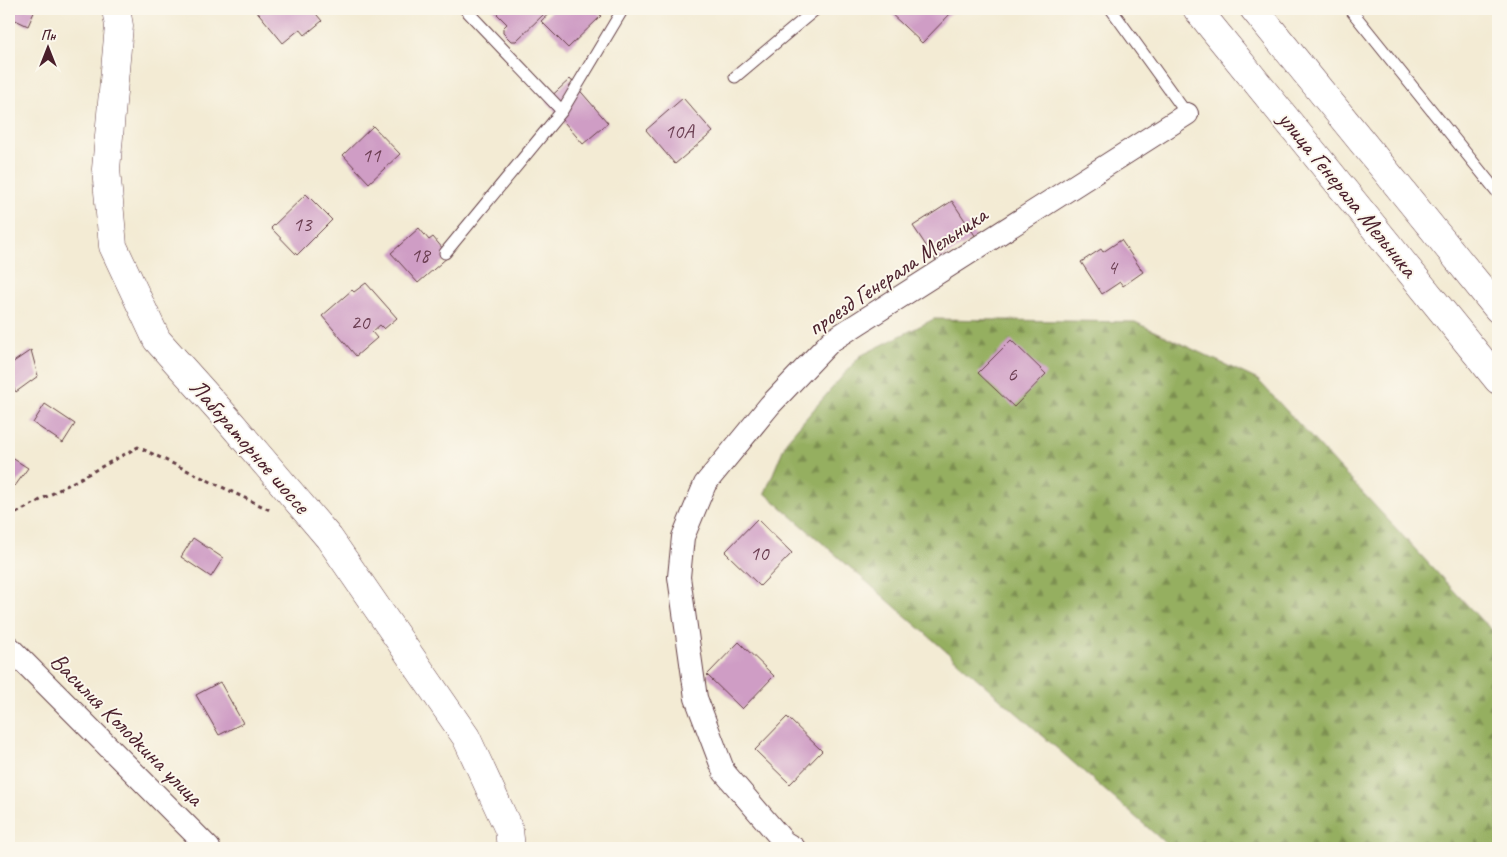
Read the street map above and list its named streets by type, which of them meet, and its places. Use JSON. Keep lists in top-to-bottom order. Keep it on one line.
{"streets":{"main road":["улица Генерала Мельника","Лабораторное шоссе"],"street":["проезд Генерала Мельника","Василия Колодкина улица"]},"house_numbers":["10А","11","13","18","4","20","6","10"],"north":"top"}
